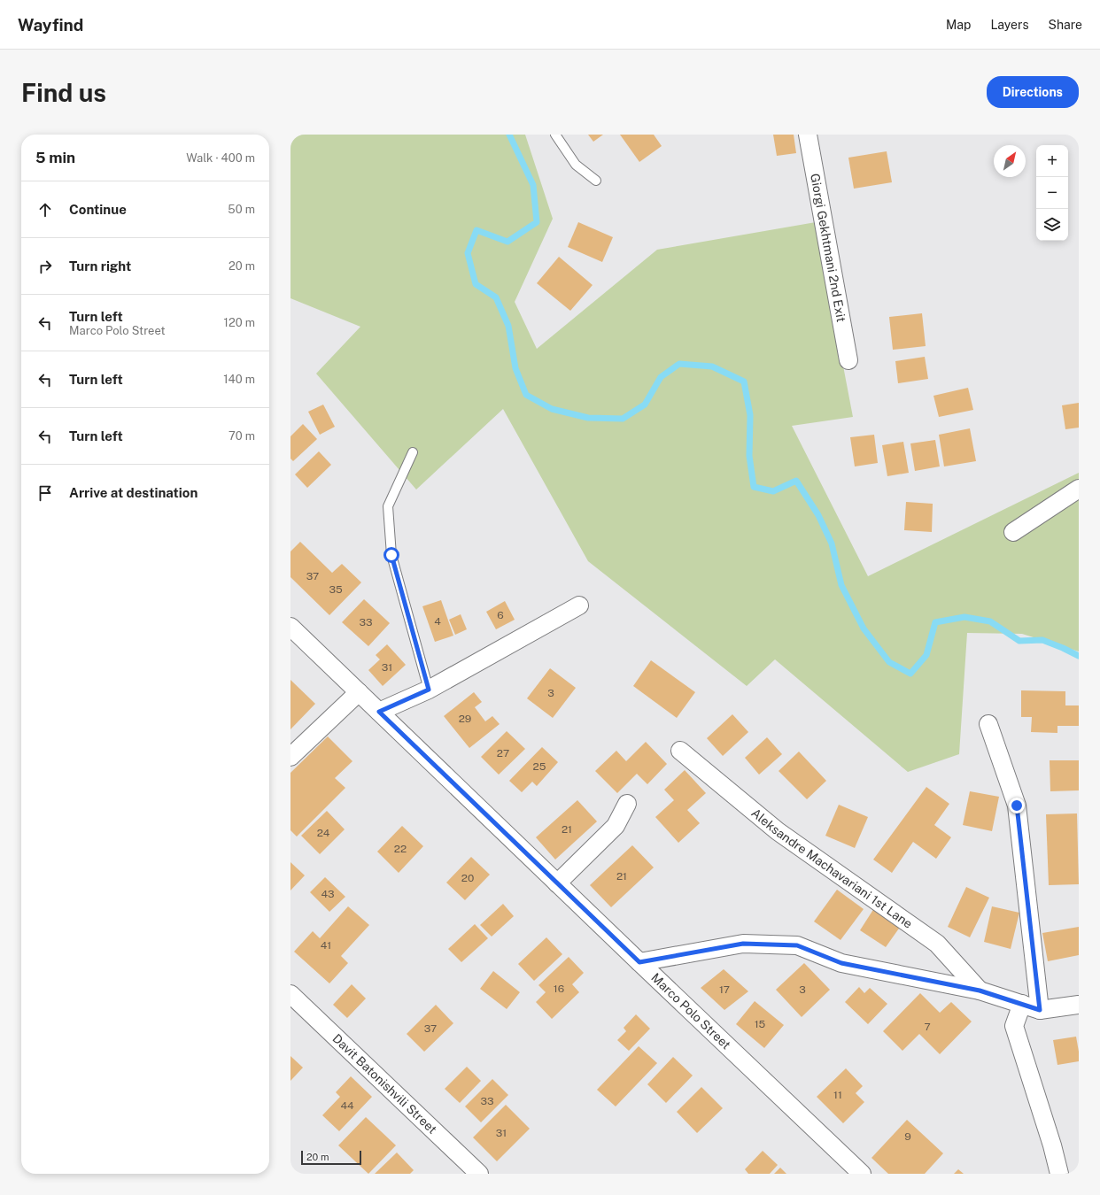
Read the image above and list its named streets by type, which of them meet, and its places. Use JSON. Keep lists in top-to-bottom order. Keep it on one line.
{"streets":{"street":["Giorgi Gekhtmani 2nd Exit","Aleksandre Machavariani 1st Lane","Marco Polo Street","Davit Batonishvili Street"]},"house_numbers":["37","35","6","4","33","31","3","29","27","25","21","24","22","21","20","43","41","16","17","3","15","7","37","11","33","44","31","9"],"scale_bar":"20 m","north":"top right","page":{"header":"Wayfind","nav":["Map","Layers","Share"],"buttons":"Directions","title":"Find us","heading":["5 min","Walk · 400 m"],"map_buttons":["+","−"],"list":[["Continue","50 m"],["Turn right","20 m"],["Turn left","Marco Polo Street","120 m"],["Turn left","140 m"],["Turn left","70 m"],"Arrive at destination"],"scale":"20 m"}}
